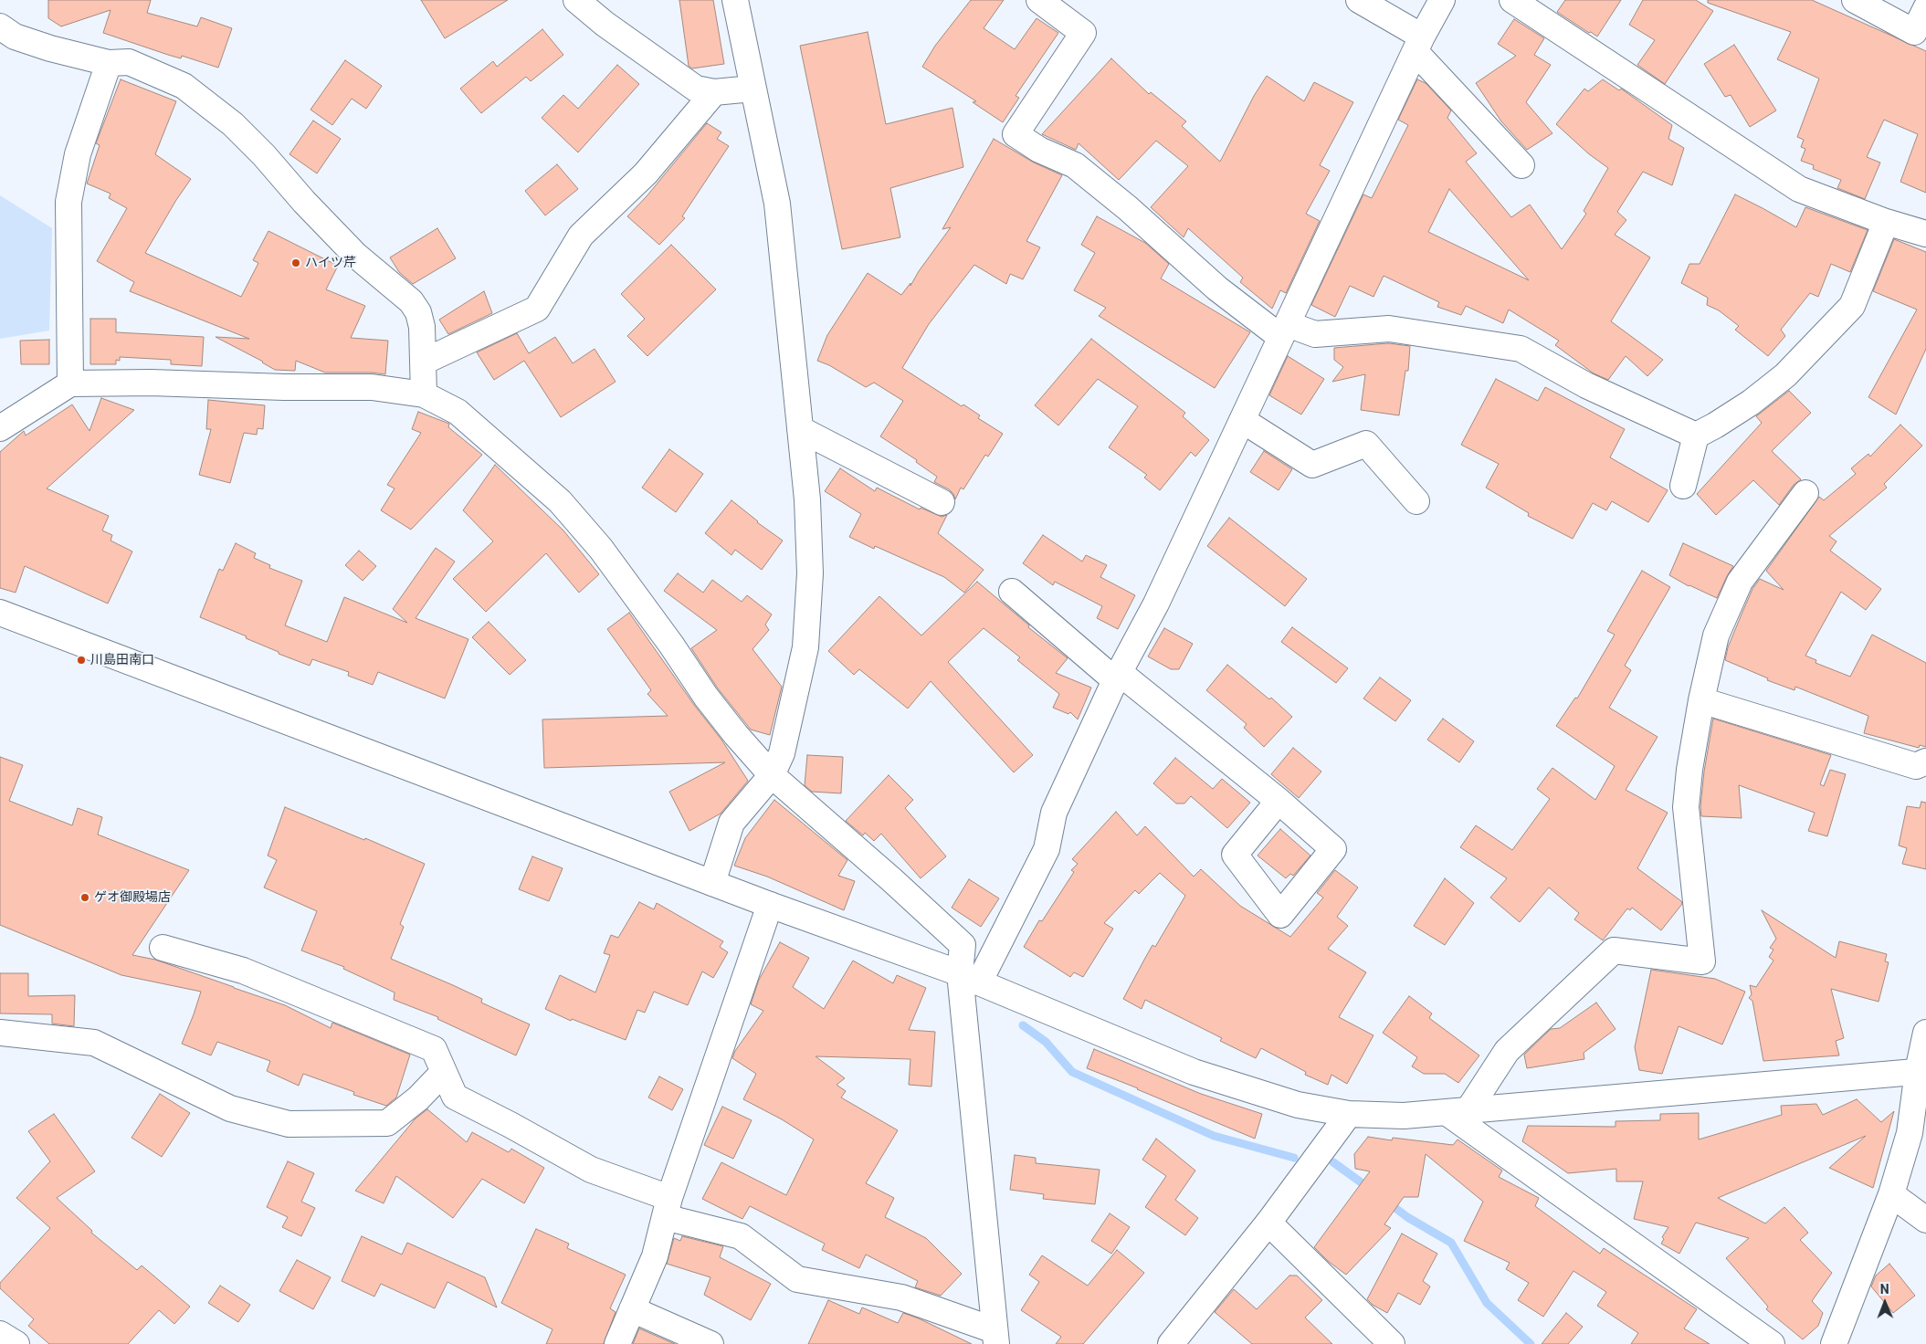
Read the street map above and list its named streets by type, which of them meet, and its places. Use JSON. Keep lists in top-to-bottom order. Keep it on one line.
{"places":["ハイツ芹","川島田南口","ゲオ御殿場店"],"north":"top"}
